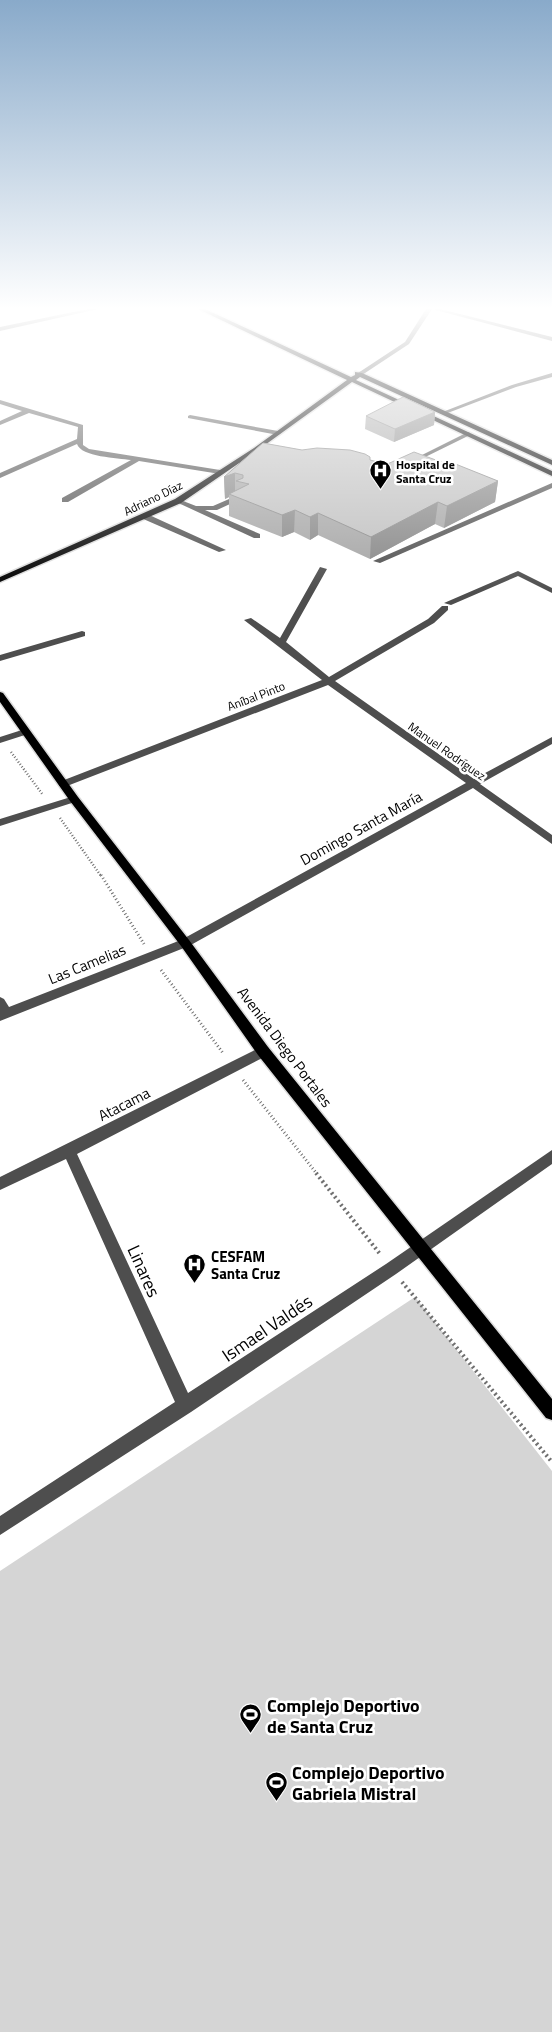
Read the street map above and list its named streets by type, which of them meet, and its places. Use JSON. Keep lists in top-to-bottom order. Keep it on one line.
{"streets":{"main road":["Adriano Díaz","Avenida Diego Portales"],"street":["Aníbal Pinto","Manuel Rodríguez","Domingo Santa María","Las Camelias","Atacama","Linares","Ismael Valdés"]},"crossings":[["Aníbal Pinto","Manuel Rodríguez"],["Aníbal Pinto","Avenida Diego Portales"],["Manuel Rodríguez","Domingo Santa María"],["Domingo Santa María","Las Camelias"],["Domingo Santa María","Avenida Diego Portales"],["Las Camelias","Avenida Diego Portales"],["Avenida Diego Portales","Atacama"],["Avenida Diego Portales","Ismael Valdés"],["Atacama","Linares"],["Linares","Ismael Valdés"]],"places":{"hospital":["Hospital de Santa Cruz","CESFAM Santa Cruz"],"sports":["Complejo Deportivo de Santa Cruz","Complejo Deportivo Gabriela Mistral"]}}
